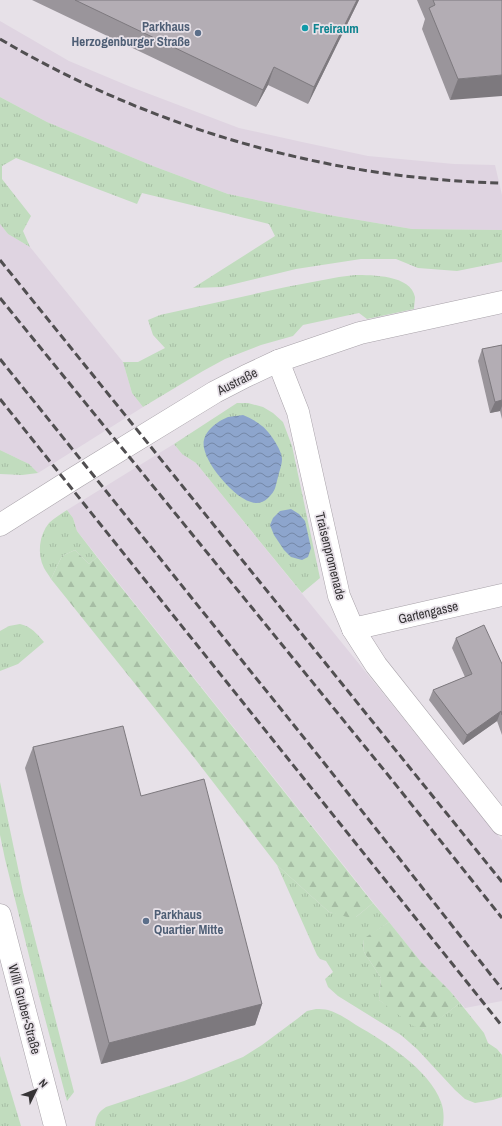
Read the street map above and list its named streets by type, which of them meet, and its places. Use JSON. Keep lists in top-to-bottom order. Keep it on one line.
{"streets":{"street":["Austraße","Traisenpromenade","Gartengasse","Willi Gruber-Straße"]},"crossings":[["Austraße","Traisenpromenade"],["Traisenpromenade","Gartengasse"]],"places":["Freiraum","Parkhaus Herzogenburger Straße","Parkhaus Quartier Mitte"],"north":"top right"}
